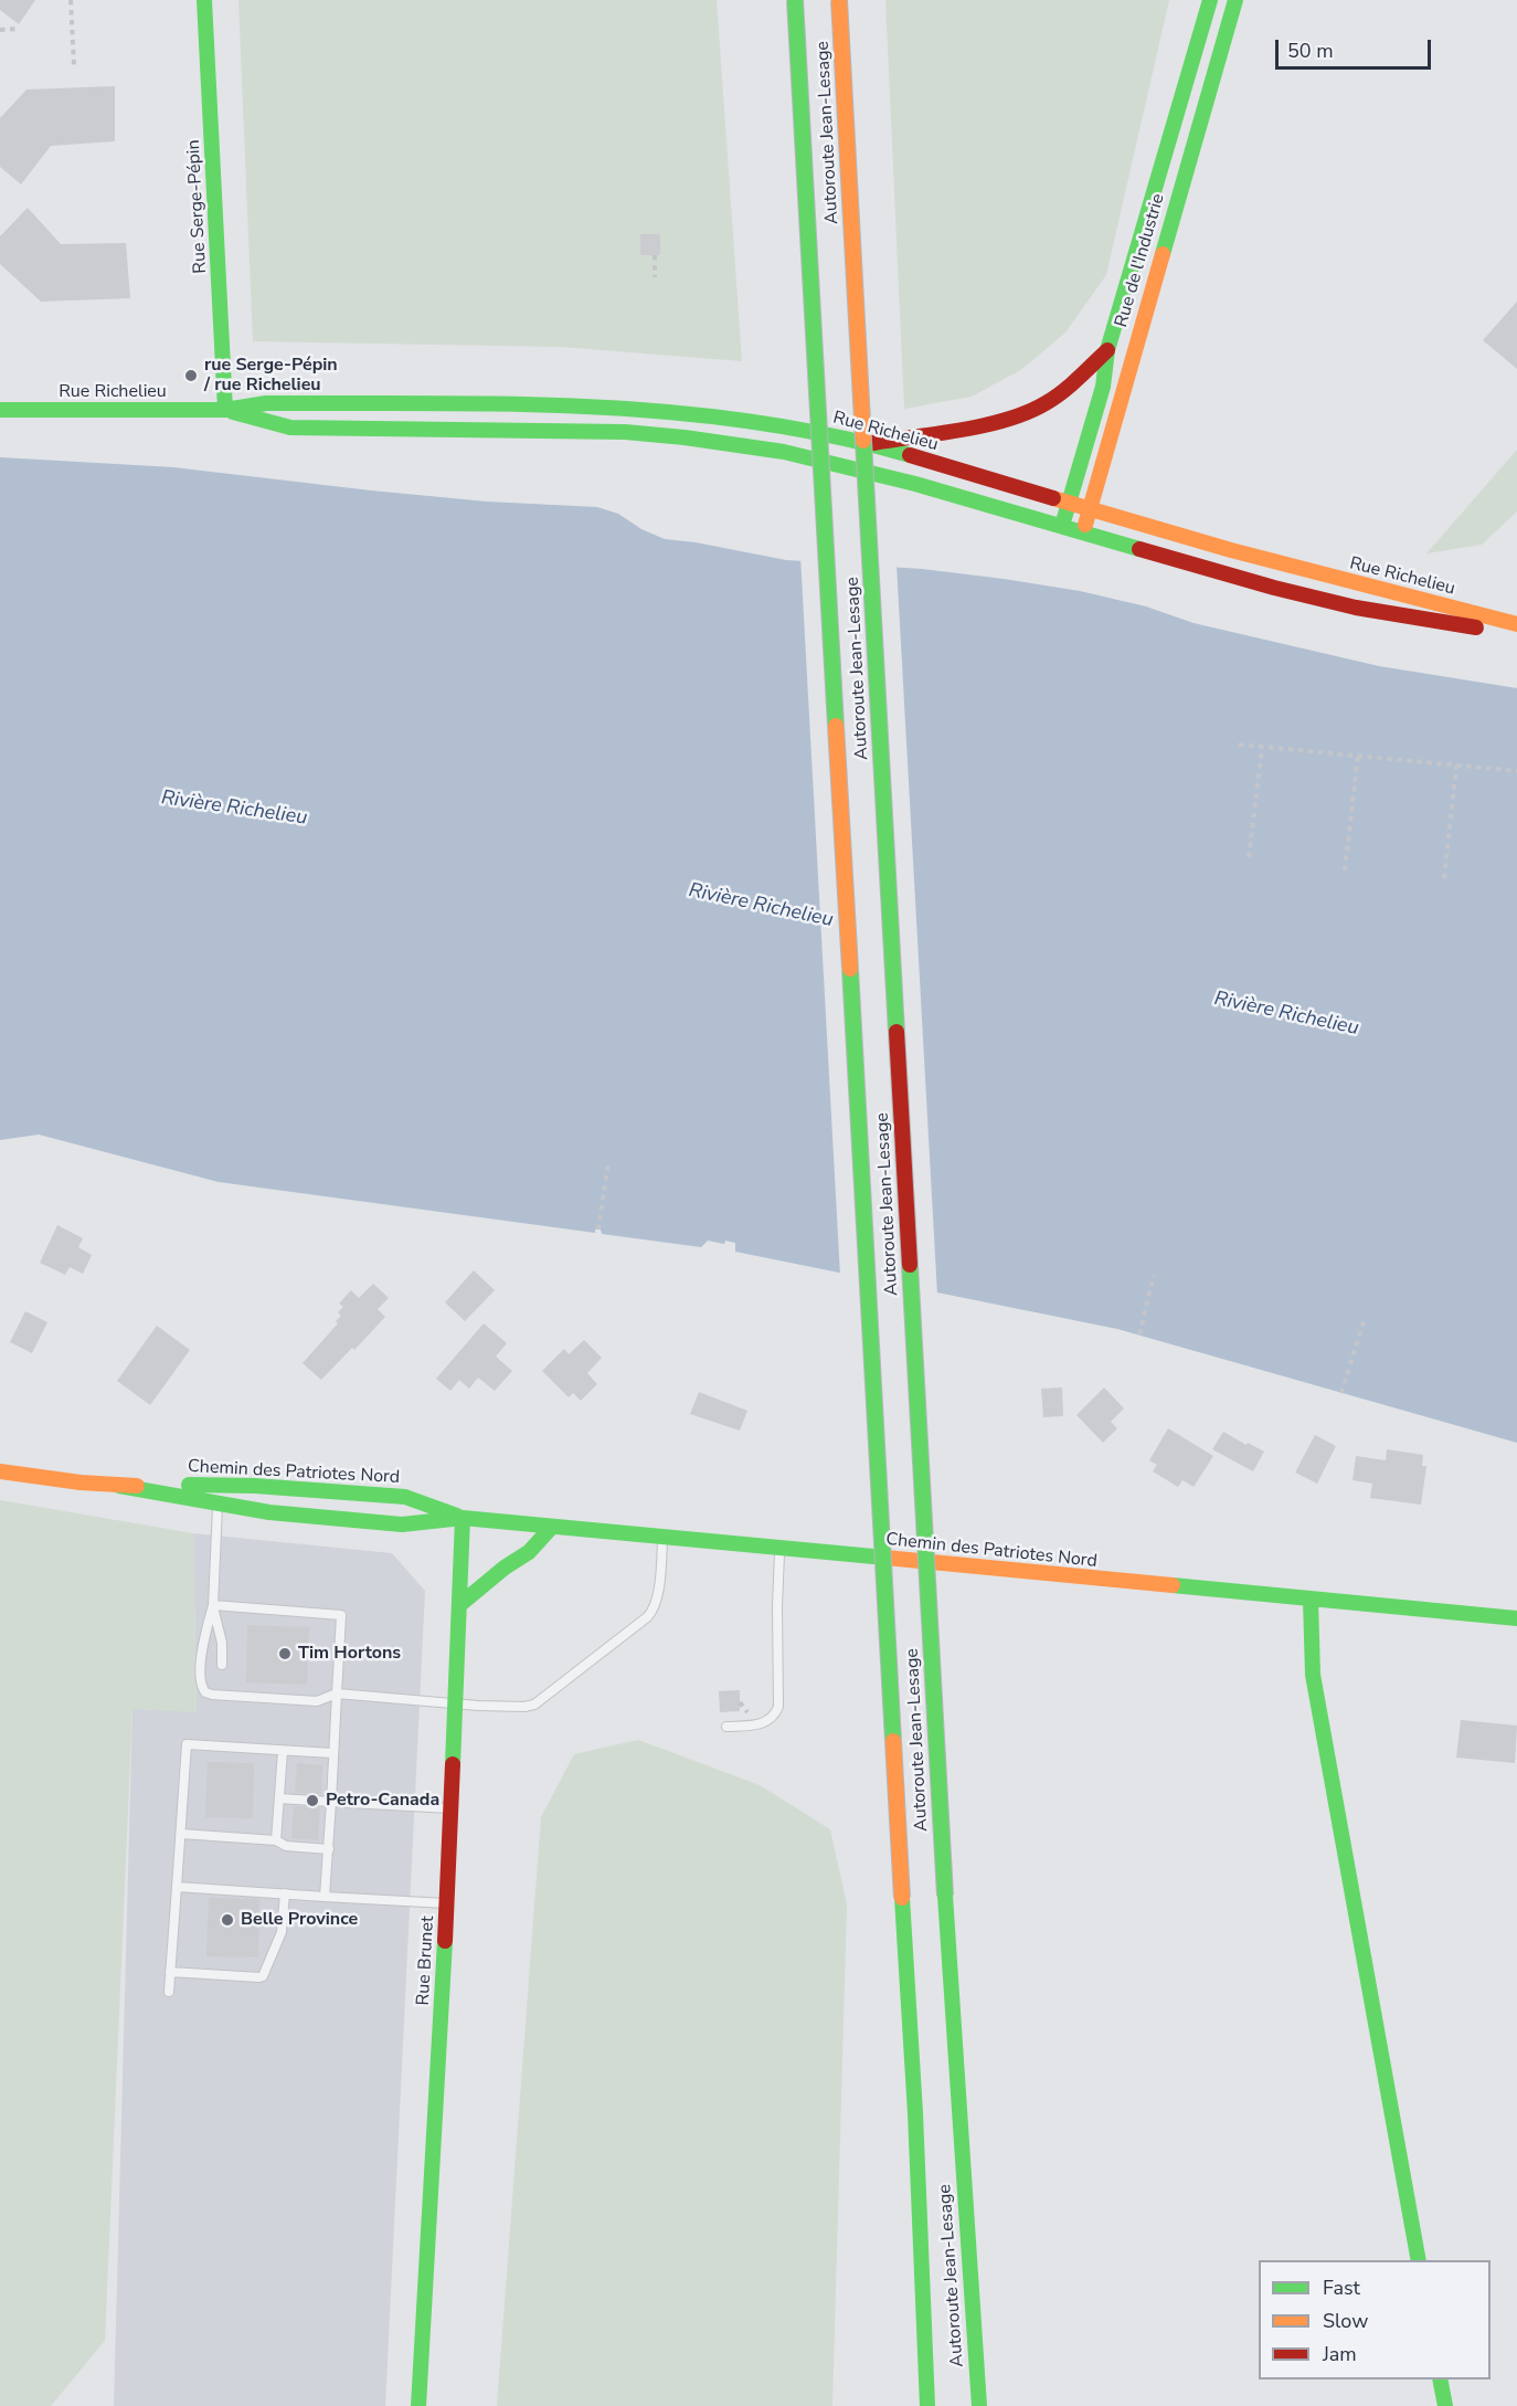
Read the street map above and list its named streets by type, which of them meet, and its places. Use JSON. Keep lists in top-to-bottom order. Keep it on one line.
{"streets":{"main road":["Autoroute Jean-Lesage","Rue Serge-Pépin","Rue de l'Industrie","Rue Richelieu","Chemin des Patriotes Nord","Rue Brunet"]},"crossings":[["Rue Serge-Pépin","Rue Richelieu"],["Rue de l'Industrie","Rue Richelieu"],["Chemin des Patriotes Nord","Rue Brunet"]],"water":["Rivière Richelieu"],"places":["rue Serge-Pépin / rue Richelieu","Tim Hortons","Petro-Canada","Belle Province"],"legend":["Fast","Slow","Jam"],"scale_bar":"50 m"}
